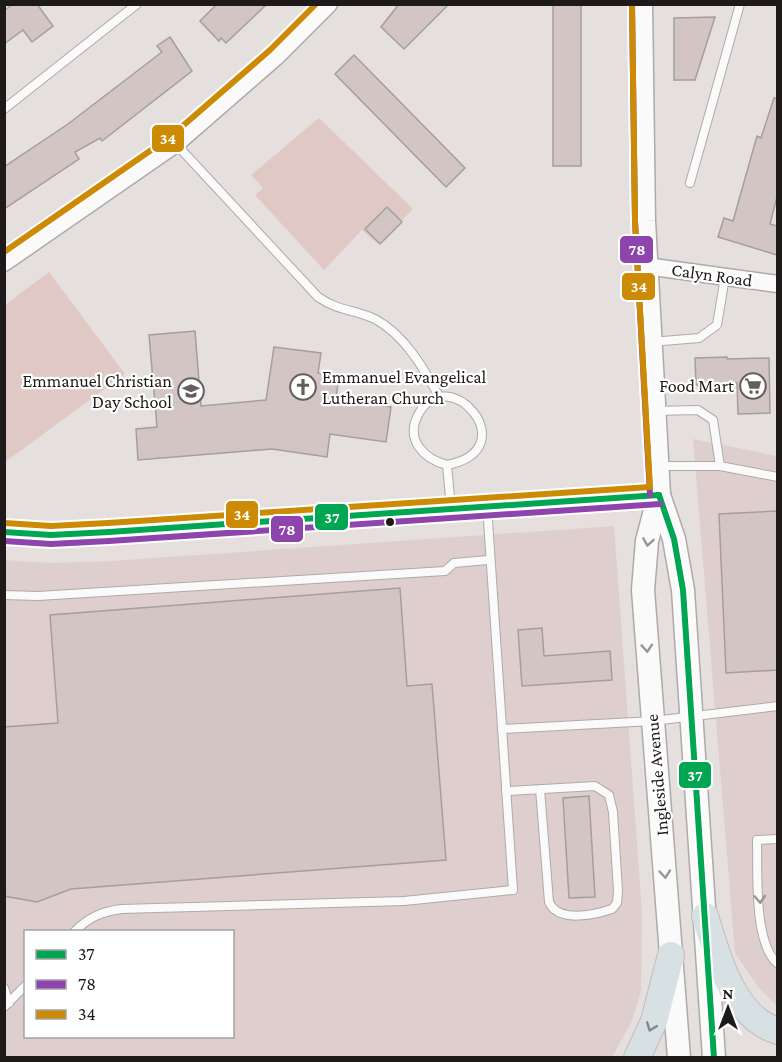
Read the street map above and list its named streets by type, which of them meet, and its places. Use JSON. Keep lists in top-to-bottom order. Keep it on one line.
{"streets":{"main road":["Ingleside Avenue"],"street":["Calyn Road"]},"crossings":[["Calyn Road","Ingleside Avenue"]],"places":{"supermarket":["Food Mart"],"church":["Emmanuel Evangelical Lutheran Church"],"school or university":["Emmanuel Christian Day School"]},"lines":["transit line 78","transit line 34","transit line 37"],"legend":["37","78","34"],"north":"top"}
